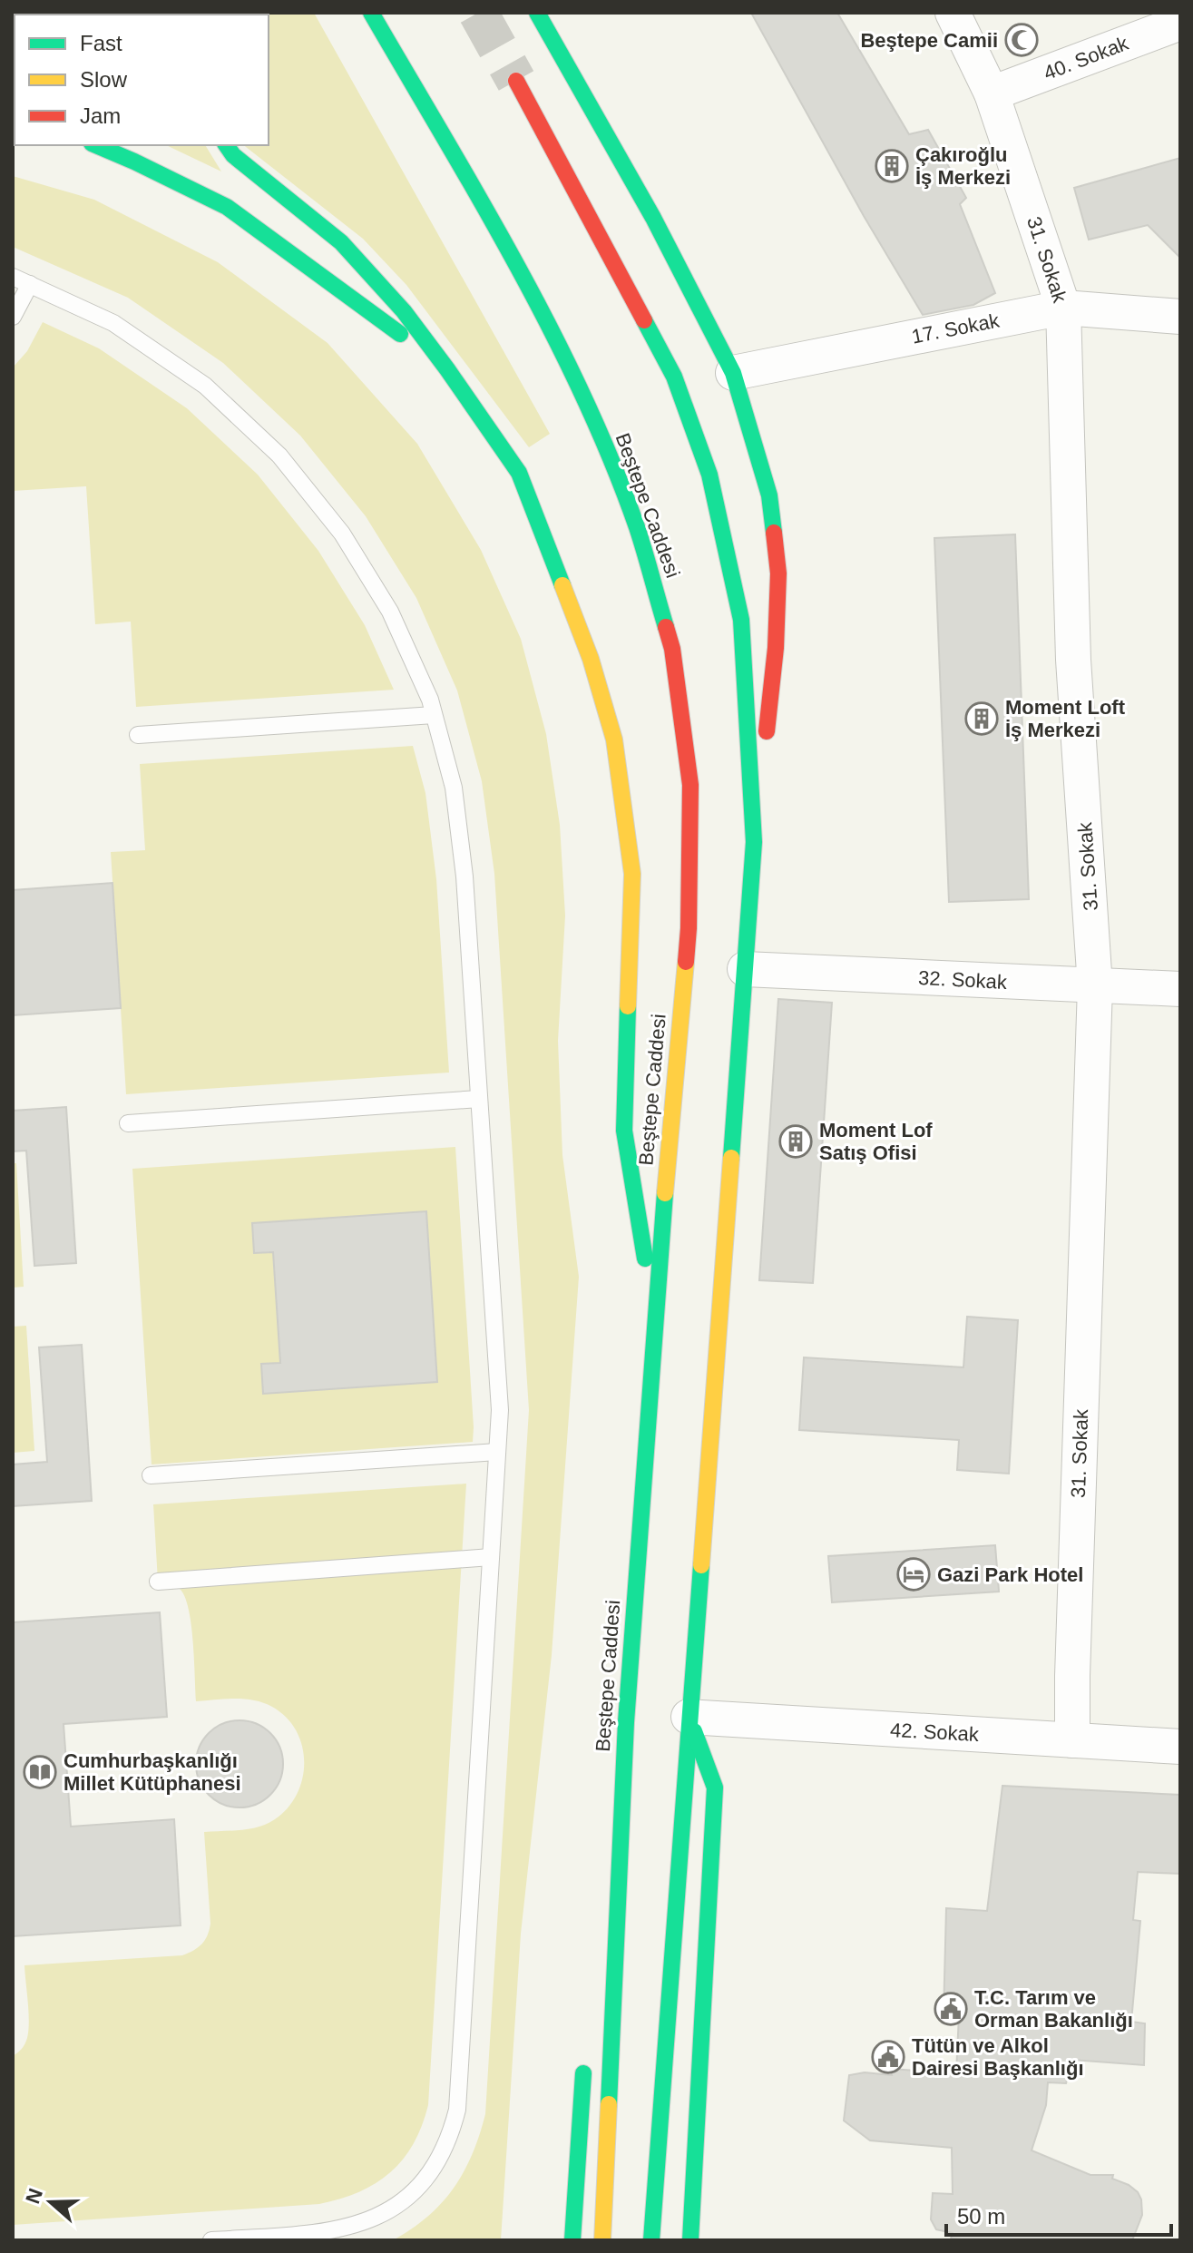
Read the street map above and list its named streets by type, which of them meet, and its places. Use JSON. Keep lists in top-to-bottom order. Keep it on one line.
{"streets":{"main road":["Beştepe Caddesi"],"street":["40. Sokak","31. Sokak","17. Sokak","32. Sokak","42. Sokak"]},"crossings":[["40. Sokak","31. Sokak"],["31. Sokak","17. Sokak"],["31. Sokak","32. Sokak"],["31. Sokak","42. Sokak"]],"places":{"mosque":["Beştepe Camii"],"building":["Çakıroğlu İş Merkezi","Moment Loft İş Merkezi","Moment Lof Satış Ofisi"],"hotel":["Gazi Park Hotel"],"library":["Cumhurbaşkanlığı Millet Kütüphanesi"],"public building":["T.C. Tarım ve Orman Bakanlığı","Tütün ve Alkol Dairesi Başkanlığı"]},"legend":["Fast","Slow","Jam"],"scale_bar":"50 m","north":"left"}
